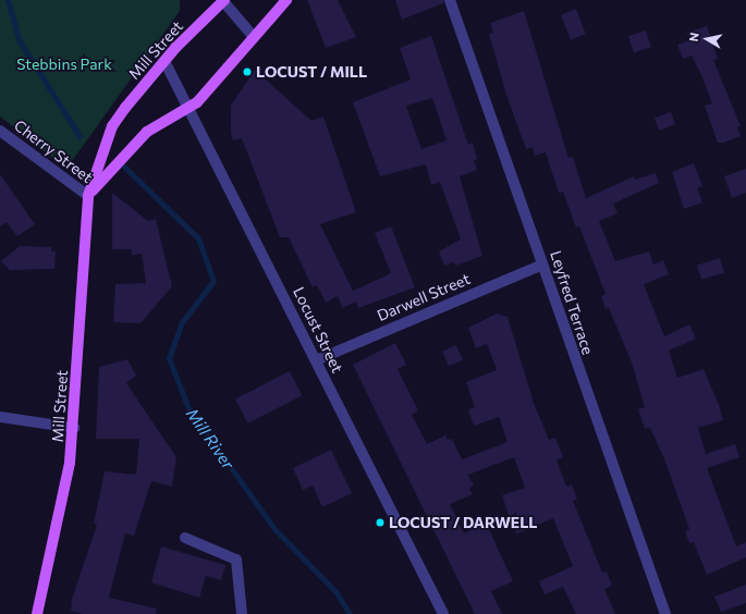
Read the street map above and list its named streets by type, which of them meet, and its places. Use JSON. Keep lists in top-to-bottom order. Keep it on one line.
{"streets":{"main road":["Mill Street"],"street":["Cherry Street","Darwell Street","Leyfred Terrace","Locust Street"]},"crossings":[["Mill Street","Cherry Street"],["Mill Street","Locust Street"],["Darwell Street","Leyfred Terrace"],["Darwell Street","Locust Street"]],"water":["Mill River"],"parks":["Stebbins Park"],"places":["LOCUST / MILL","LOCUST / DARWELL"],"north":"left"}
